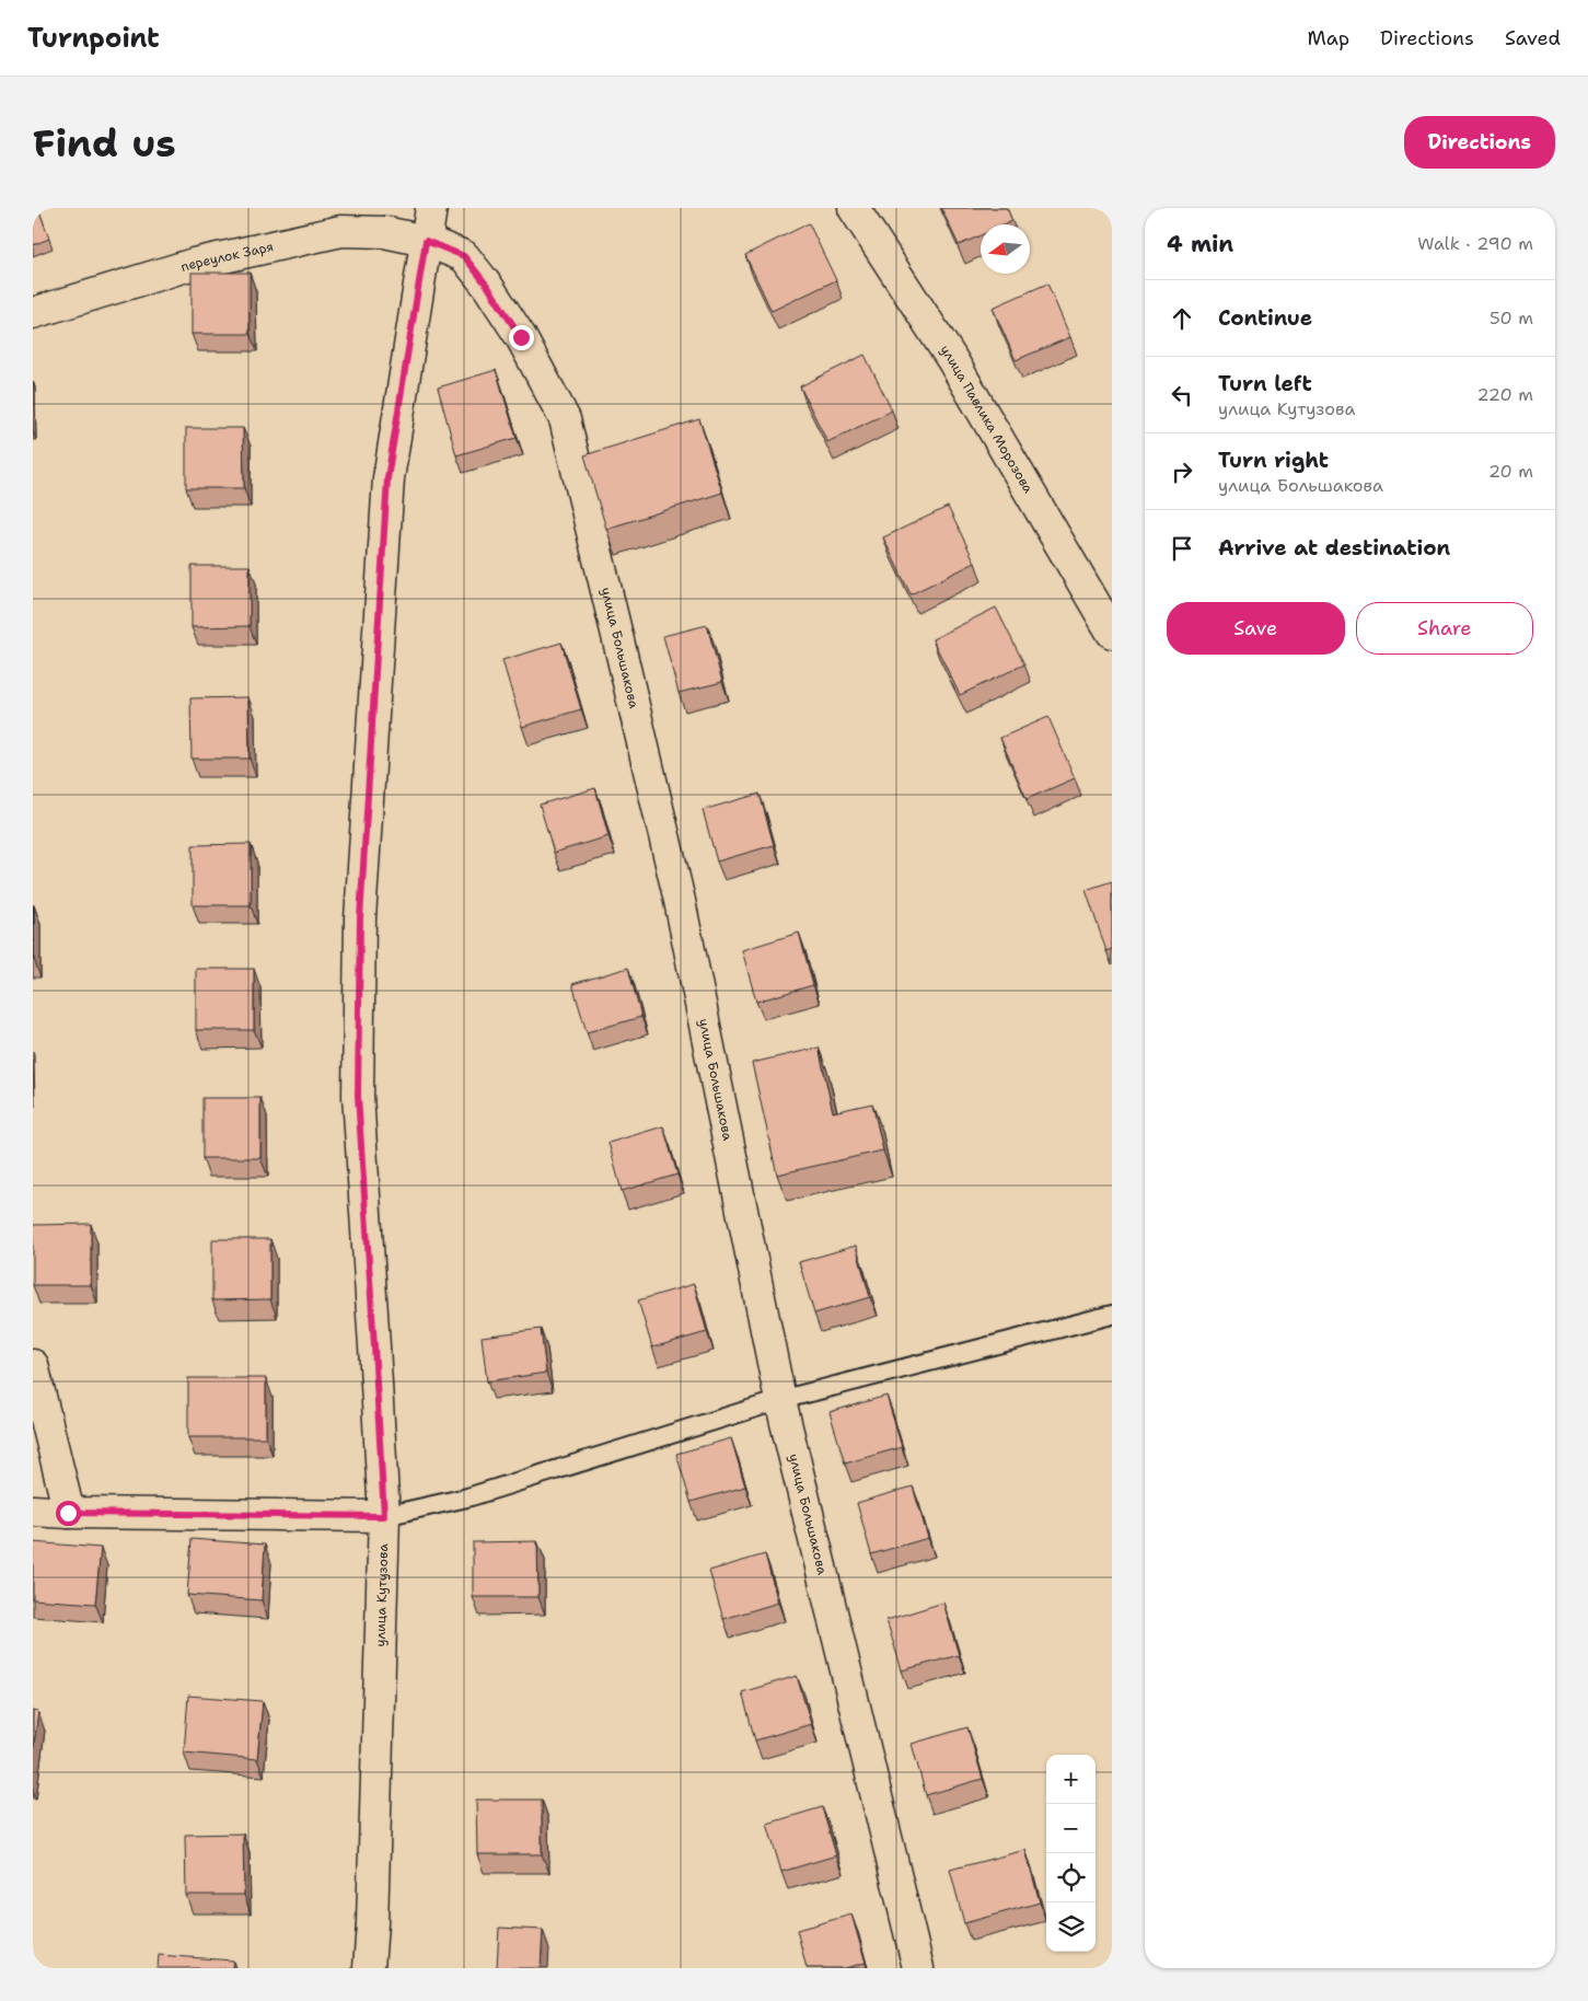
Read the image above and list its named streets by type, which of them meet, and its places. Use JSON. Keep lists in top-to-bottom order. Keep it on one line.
{"streets":{"street":["переулок Заря","улица Павлика Морозова","улица Большакова","улица Кутузова"]},"crossings":[["переулок Заря","улица Большакова"],["переулок Заря","улица Кутузова"],["улица Большакова","улица Кутузова"]],"north":"left","page":{"header":"Turnpoint","nav":["Map","Directions","Saved"],"buttons":["Directions",["Save","Share"]],"title":"Find us","heading":["4 min","Walk · 290 m"],"list":[["Continue","50 m"],["Turn left","улица Кутузова","220 m"],["Turn right","улица Большакова","20 m"],"Arrive at destination"],"map_buttons":["+","−"]}}
